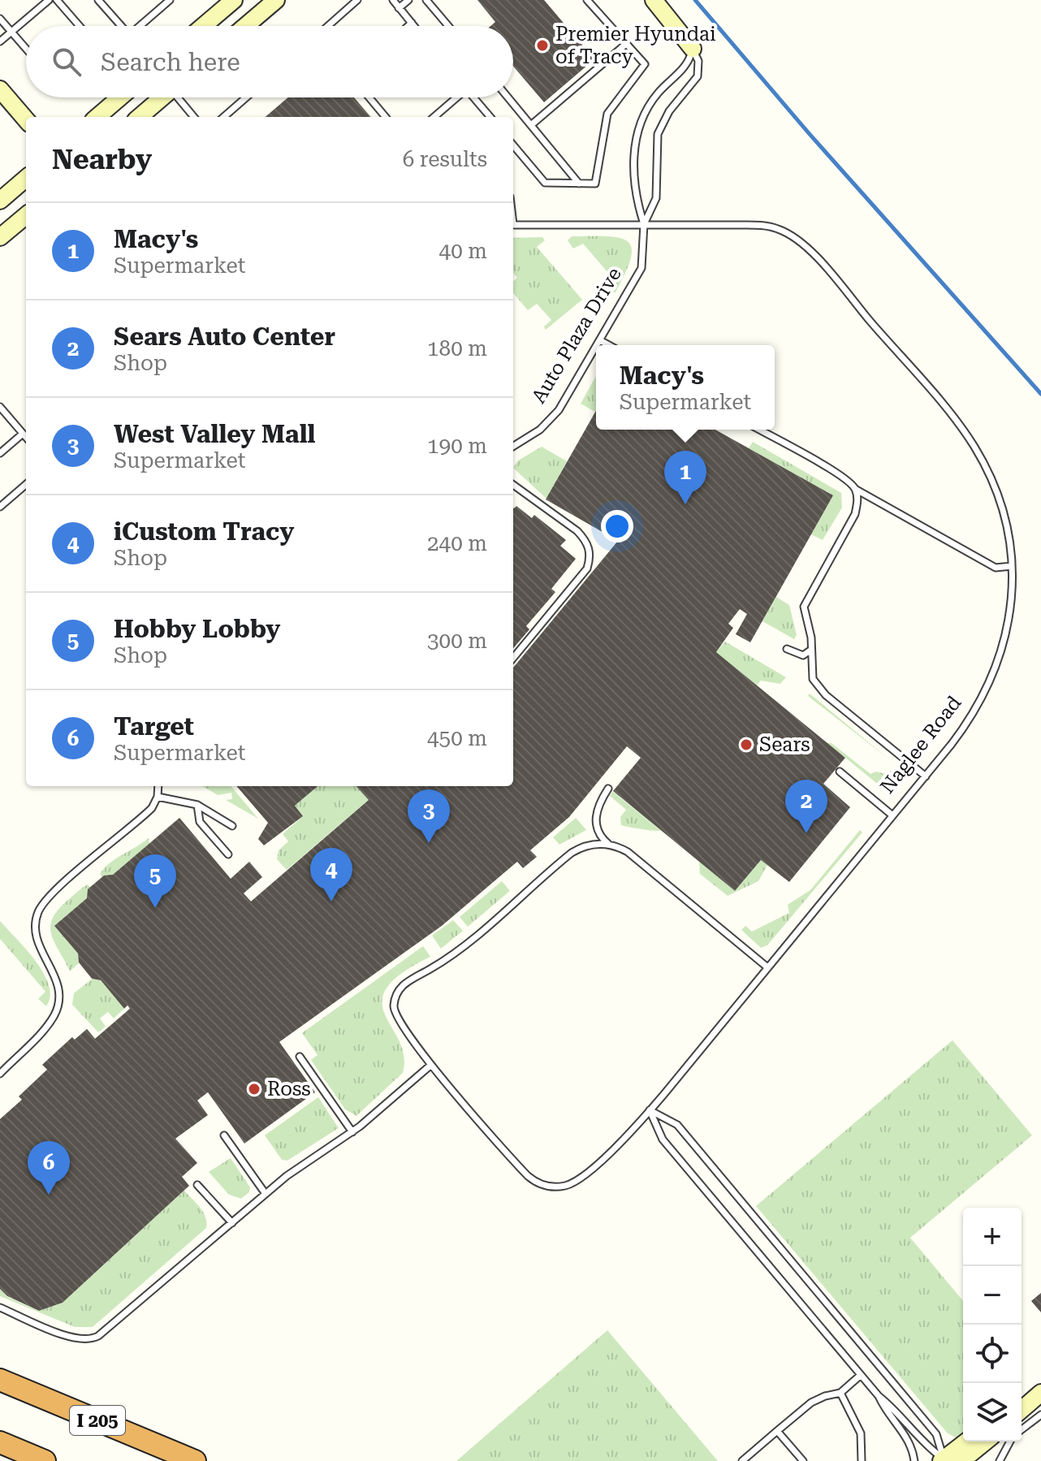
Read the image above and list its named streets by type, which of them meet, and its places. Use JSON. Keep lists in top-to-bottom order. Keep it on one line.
{"streets":{"highway":["I 205"],"lane":["Auto Plaza Drive","Naglee Road"]},"crossings":[["Auto Plaza Drive","Naglee Road"]],"places":["Premier Hyundai of Tracy","Sears","Ross"],"page":{"search":"Search here","heading":["Nearby","6 results"],"list":[{"mark":"1","name":"Macy's","note":"Supermarket","value":"40 m"},{"mark":"2","name":"Sears Auto Center","note":"Shop","value":"180 m"},{"mark":"3","name":"West Valley Mall","note":"Supermarket","value":"190 m"},{"mark":"4","name":"iCustom Tracy","note":"Shop","value":"240 m"},{"mark":"5","name":"Hobby Lobby","note":"Shop","value":"300 m"},{"mark":"6","name":"Target","note":"Supermarket","value":"450 m"}],"popup":["Macy's","Supermarket"],"pins":["1","2","3","4","5","6"],"map_buttons":["+","−"]}}
